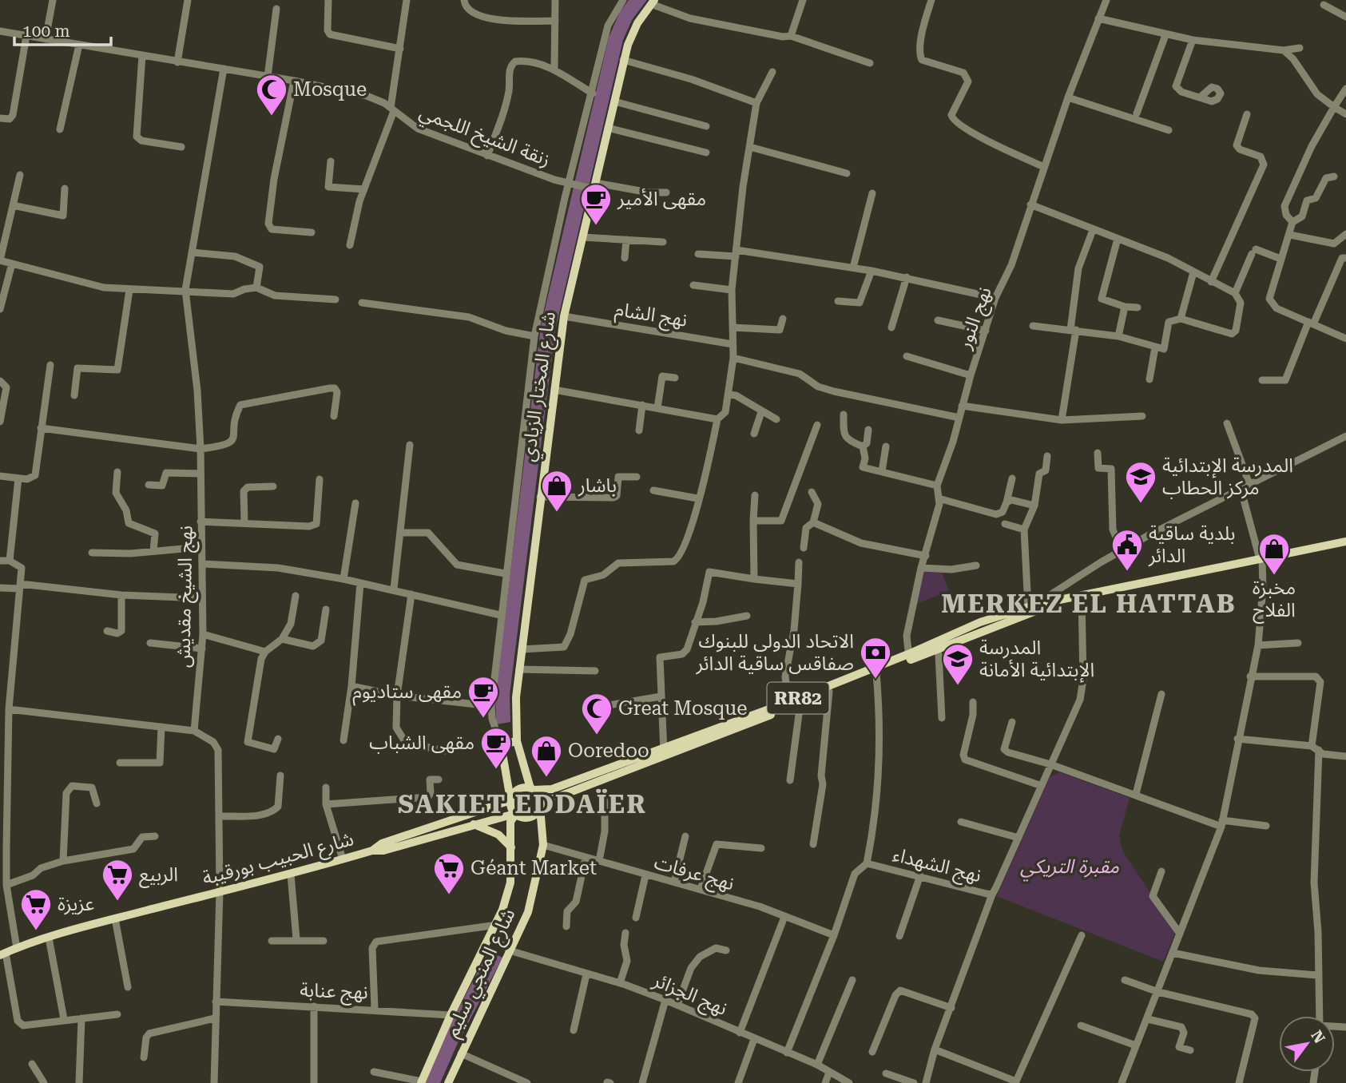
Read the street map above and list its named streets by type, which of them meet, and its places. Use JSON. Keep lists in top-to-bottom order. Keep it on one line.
{"streets":{"main road":["شارع المختار الزيادي","RR82","شارع الحبيب بورقيبة","شارع المنجي سليم"],"street":["زنقة الشيخ اللجمي","نهج الشام","نهج النور","نهج الشيخ مقديش","نهج الشهداء","نهج عرفات","نهج عنابة","نهج الجزائر"]},"crossings":[["زنقة الشيخ اللجمي","شارع المختار الزيادي"],["زنقة الشيخ اللجمي","نهج الشيخ مقديش"],["نهج الشام","شارع المختار الزيادي"],["نهج النور","شارع الحبيب بورقيبة"],["شارع المختار الزيادي","شارع الحبيب بورقيبة"],["شارع المختار الزيادي","شارع المنجي سليم"],["RR82","شارع الحبيب بورقيبة"],["RR82","نهج الشهداء"],["شارع الحبيب بورقيبة","نهج الشهداء"],["شارع الحبيب بورقيبة","شارع المنجي سليم"],["نهج الشهداء","نهج عرفات"],["نهج الشهداء","نهج الجزائر"],["نهج عرفات","شارع المنجي سليم"],["شارع المنجي سليم","نهج الجزائر"]],"districts":["MERKEZ EL HATTAB","SAKIET EDDAÏER"],"parks":["مقبرة التريكي"],"places":{"mosque":["Mosque","Great Mosque"],"cafe":["مقهى الأمير","مقهى ستاديوم","مقهى الشباب"],"school or university":["المدرسة الإبتدائية مركز الحطاب","المدرسة الإبتدائية الأمانة"],"shop":["باشار","مخبزة الفلاح","Ooredoo"],"public building":["بلدية ساقية الدائر"],"bank":["الاتحاد الدولي للبنوك صفاقس ساقية الدائر"],"supermarket":["Géant Market","الربيع","عزيزة"]},"scale_bar":"100 m","north":"top right"}
